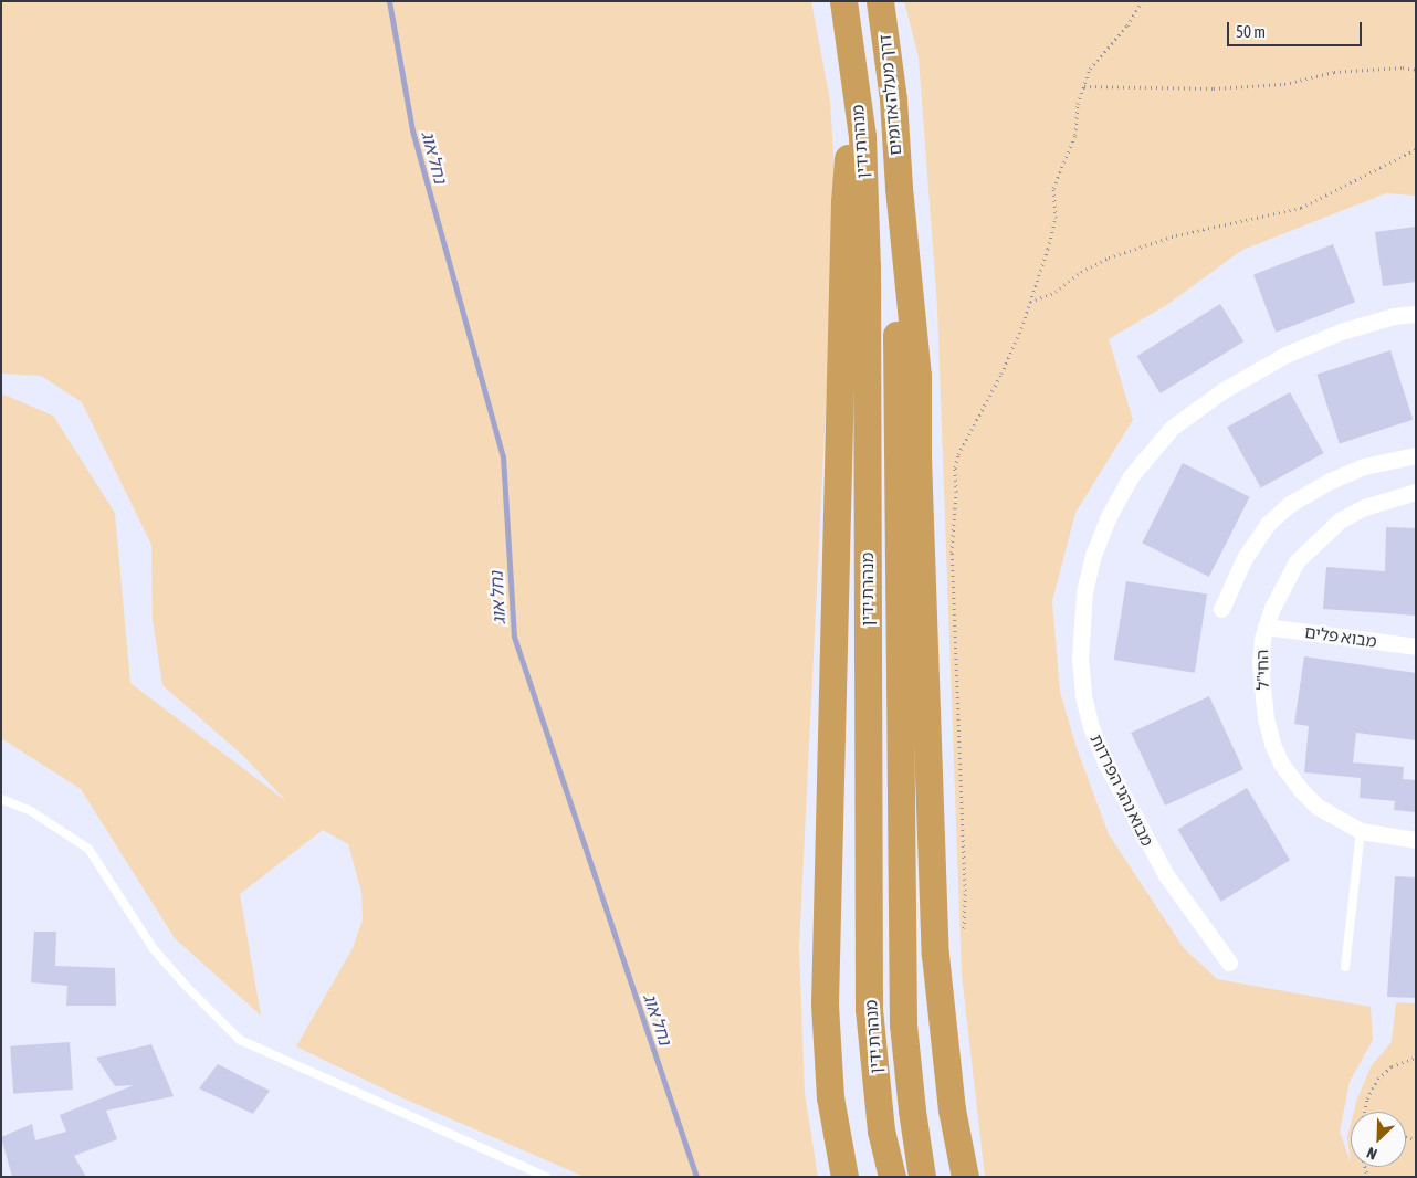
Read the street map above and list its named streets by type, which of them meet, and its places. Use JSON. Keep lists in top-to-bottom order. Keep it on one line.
{"streets":{"highway":["דרך מעלה אדומים","מנהרת ידין"],"street":["מבוא פלים","החי\"ל","מבוא נהגי הפרדות"]},"crossings":[["דרך מעלה אדומים","מנהרת ידין"],["מבוא פלים","החי\"ל"]],"water":["נחל אוג"],"scale_bar":"50 m","north":"bottom left"}
